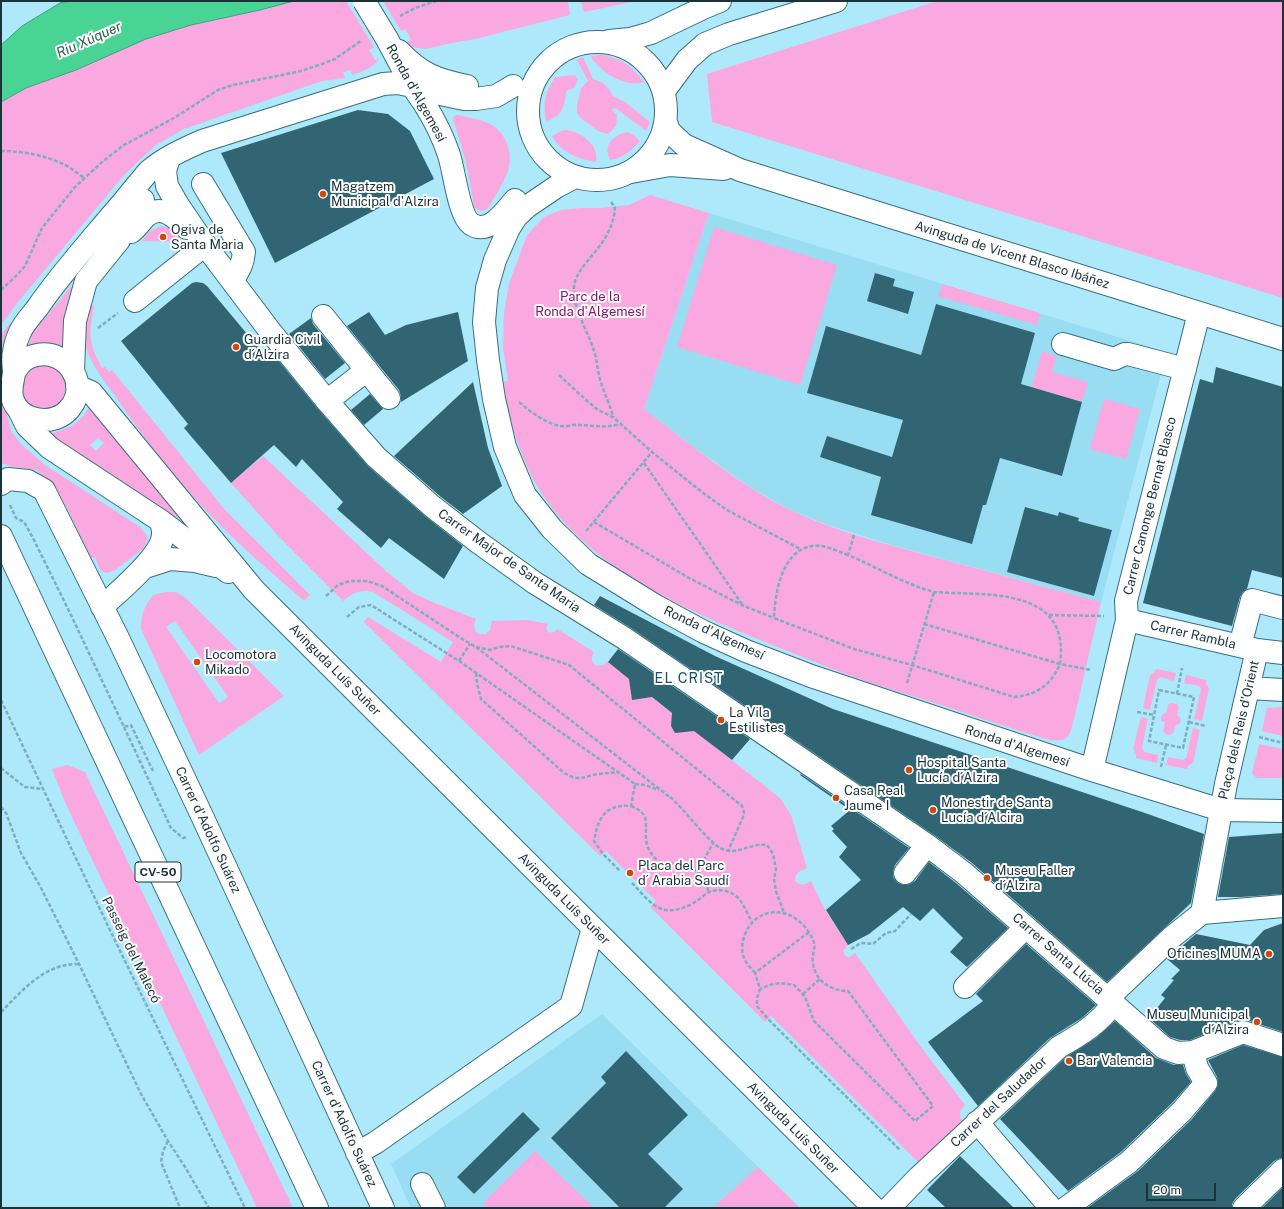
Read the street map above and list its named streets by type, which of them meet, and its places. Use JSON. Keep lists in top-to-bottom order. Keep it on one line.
{"streets":{"street":["Ronda d'Algemesí","Avinguda de Vicent Blasco Ibáñez","Carrer Canonge Bernat Blasco","Carrer Major de Santa Maria","Carrer Rambla","Avinguda Luís Suñer","Plaça dels Reis d'Orient","Carrer d'Adolfo Suárez","CV-50","Carrer Santa Llúcia","Carrer del Saludador"],"path":["Passeig del Malecó"]},"crossings":[["Ronda d'Algemesí","Avinguda de Vicent Blasco Ibáñez"],["Ronda d'Algemesí","Carrer Canonge Bernat Blasco"],["Ronda d'Algemesí","Plaça dels Reis d'Orient"],["Avinguda de Vicent Blasco Ibáñez","Carrer Canonge Bernat Blasco"],["Carrer Canonge Bernat Blasco","Carrer Rambla"],["Carrer Major de Santa Maria","Carrer Santa Llúcia"],["Carrer Rambla","Plaça dels Reis d'Orient"],["Plaça dels Reis d'Orient","Carrer del Saludador"],["Carrer Santa Llúcia","Carrer del Saludador"]],"districts":["EL CRIST"],"water":["Riu Xúquer"],"parks":["Parc de la Ronda d'Algemesí"],"places":["Magatzem Municipal d'Alzira","Ogiva de Santa Maria","Guardia Civil d´Alzira","Locomotora Mikado","La Vila Estilistes","Hospital Santa Lucía d´Alzira","Casa Real Jaume I","Monestir de Santa Lucía d´Alcira","Placa del Parc d´ Arabia Saudí","Museu Faller d´Alzira","Oficines MUMA","Museu Municipal d´Alzira","Bar Valencia"],"scale_bar":"20 m"}
